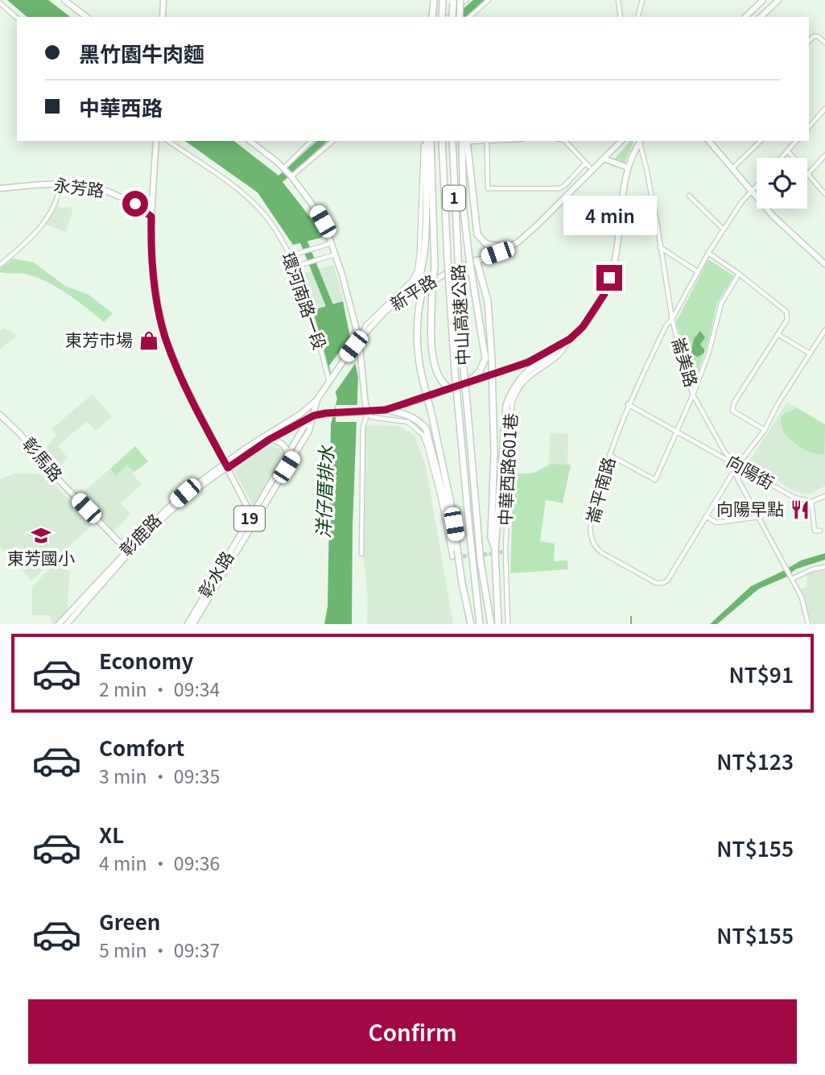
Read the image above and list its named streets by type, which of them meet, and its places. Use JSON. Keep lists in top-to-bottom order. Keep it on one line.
{"streets":{"highway":["1","中山高速公路"],"main road":["永芳路","新平路","彰馬路","19","彰鹿路","彰水路"],"street":["環河南路一段","崙美路","中華西路601巷","向陽街","崙平南路"]},"crossings":[["新平路","環河南路一段"],["新平路","彰鹿路"],["新平路","彰水路"],["崙美路","向陽街"],["崙美路","崙平南路"],["彰馬路","彰鹿路"],["中華西路601巷","彰鹿路"],["向陽街","崙平南路"],["彰鹿路","彰水路"]],"water":["洋仔厝排水"],"places":{"shop":["東芳市場"],"restaurant":["向陽早點"],"school or university":["東芳國小"]},"page":{"banner":["黑竹園牛肉麵","中華西路"],"bubble":"4 min","list":[{"name":"Economy","note":"2 min · 09:34","value":"NT$91"},{"name":"Comfort","note":"3 min · 09:35","value":"NT$123"},{"name":"XL","note":"4 min · 09:36","value":"NT$155"},{"name":"Green","note":"5 min · 09:37","value":"NT$155"}],"buttons":"Confirm"}}
